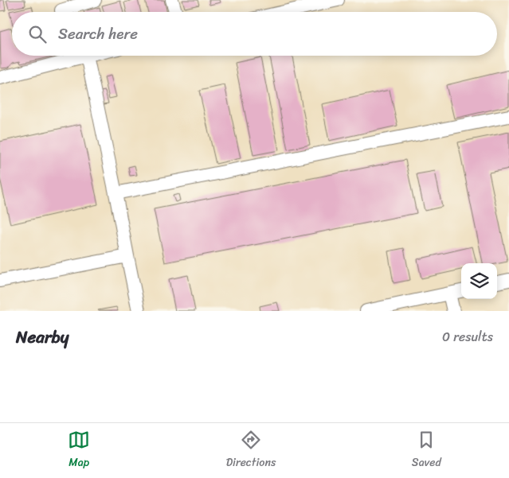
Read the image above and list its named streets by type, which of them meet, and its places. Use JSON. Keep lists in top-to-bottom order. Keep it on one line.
{"page":{"search":"Search here","heading":["Nearby","0 results"],"nav":["Map","Directions","Saved"]}}
